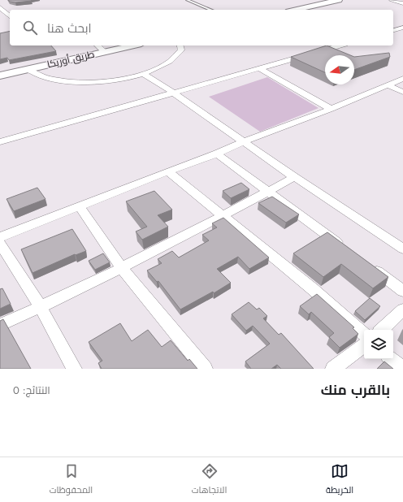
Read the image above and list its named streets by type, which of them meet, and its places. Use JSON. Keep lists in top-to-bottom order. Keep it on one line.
{"streets":{"street":["طريق أوريكا"]},"north":"left","page":{"search":"ابحث هنا","heading":["بالقرب منك","النتائج: 0"],"nav":["الخريطة","الاتجاهات","المحفوظات"]}}
